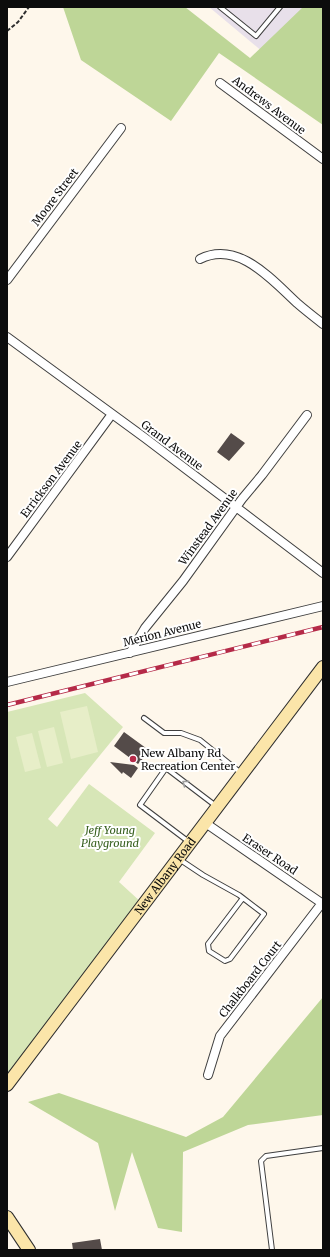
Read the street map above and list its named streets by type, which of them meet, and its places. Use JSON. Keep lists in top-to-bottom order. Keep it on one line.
{"streets":{"main road":["New Albany Road"],"street":["Andrews Avenue","Moore Street","Grand Avenue","Errickson Avenue","Winstead Avenue","Merion Avenue","Eraser Road","Chalkboard Court"]},"crossings":[["Grand Avenue","Errickson Avenue"],["Grand Avenue","Winstead Avenue"],["Winstead Avenue","Merion Avenue"],["Eraser Road","New Albany Road"],["Eraser Road","Chalkboard Court"]],"parks":["Jeff Young Playground"],"places":["New Albany Rd Recreation Center"]}
